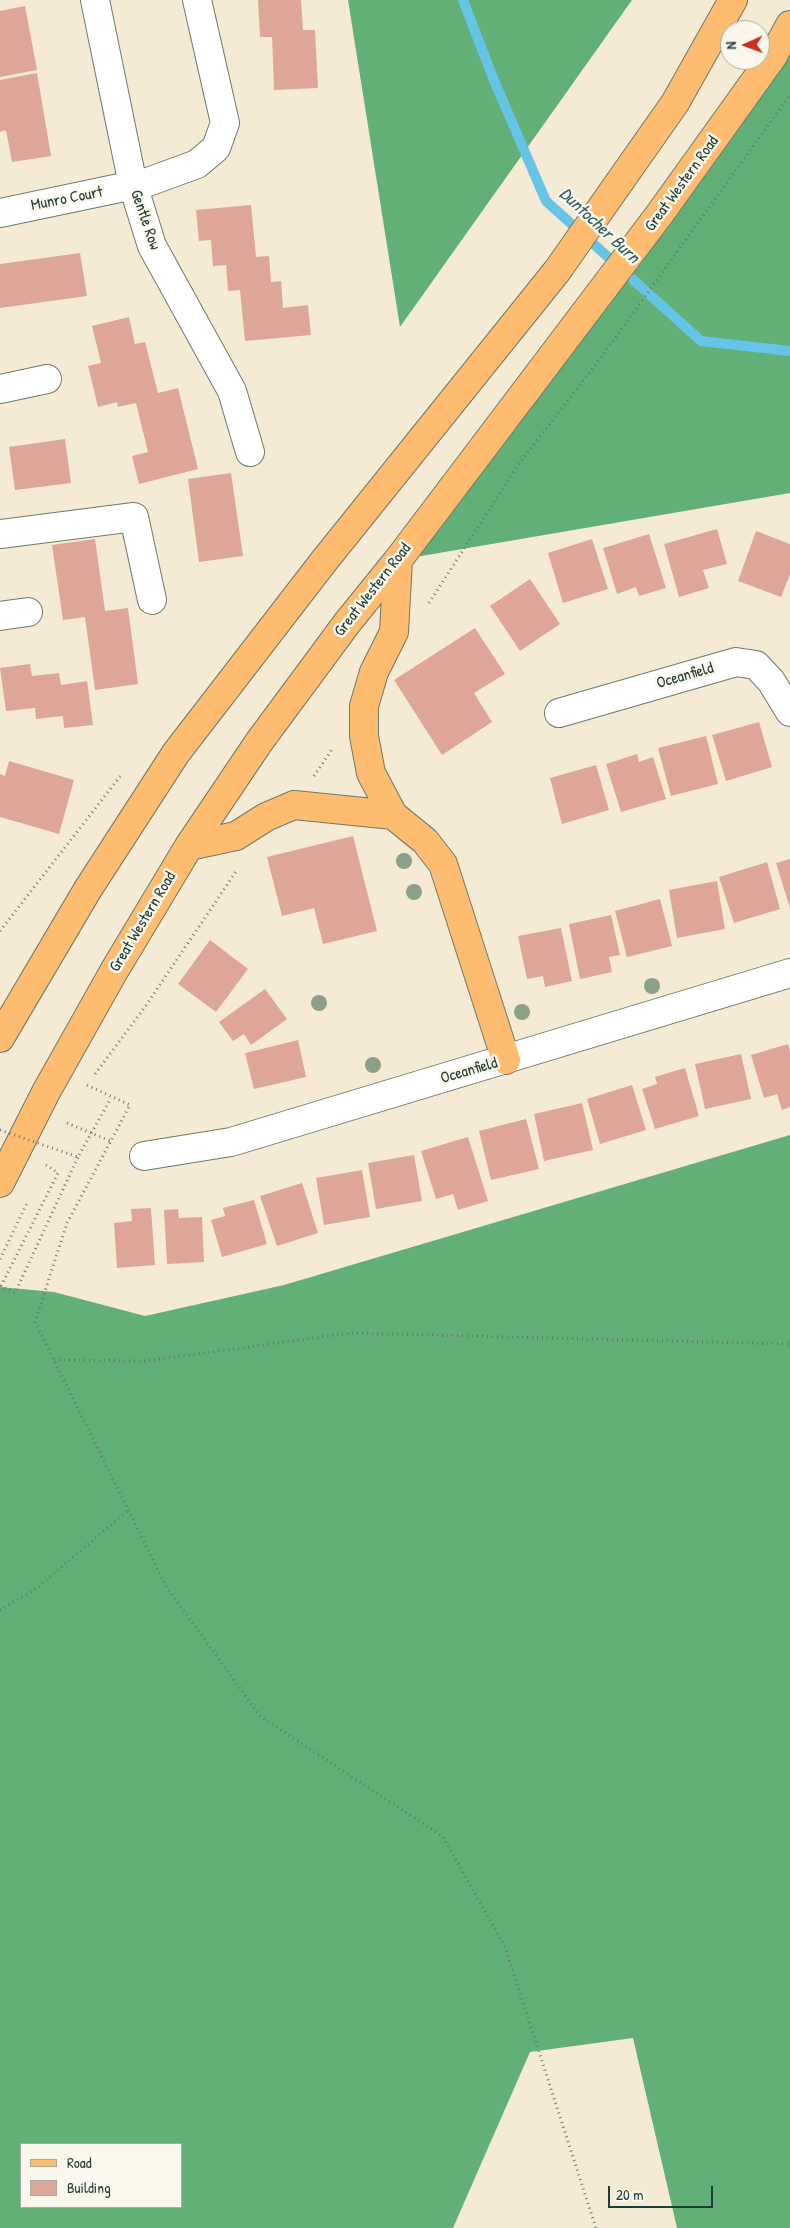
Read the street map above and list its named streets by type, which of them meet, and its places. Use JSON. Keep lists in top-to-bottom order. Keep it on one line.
{"streets":{"main road":["Great Western Road"],"street":["Munro Court","Gentle Row","Oceanfield"]},"crossings":[["Munro Court","Gentle Row"]],"water":["Duntocher Burn"],"legend":["Road","Building"],"scale_bar":"20 m","north":"left"}
